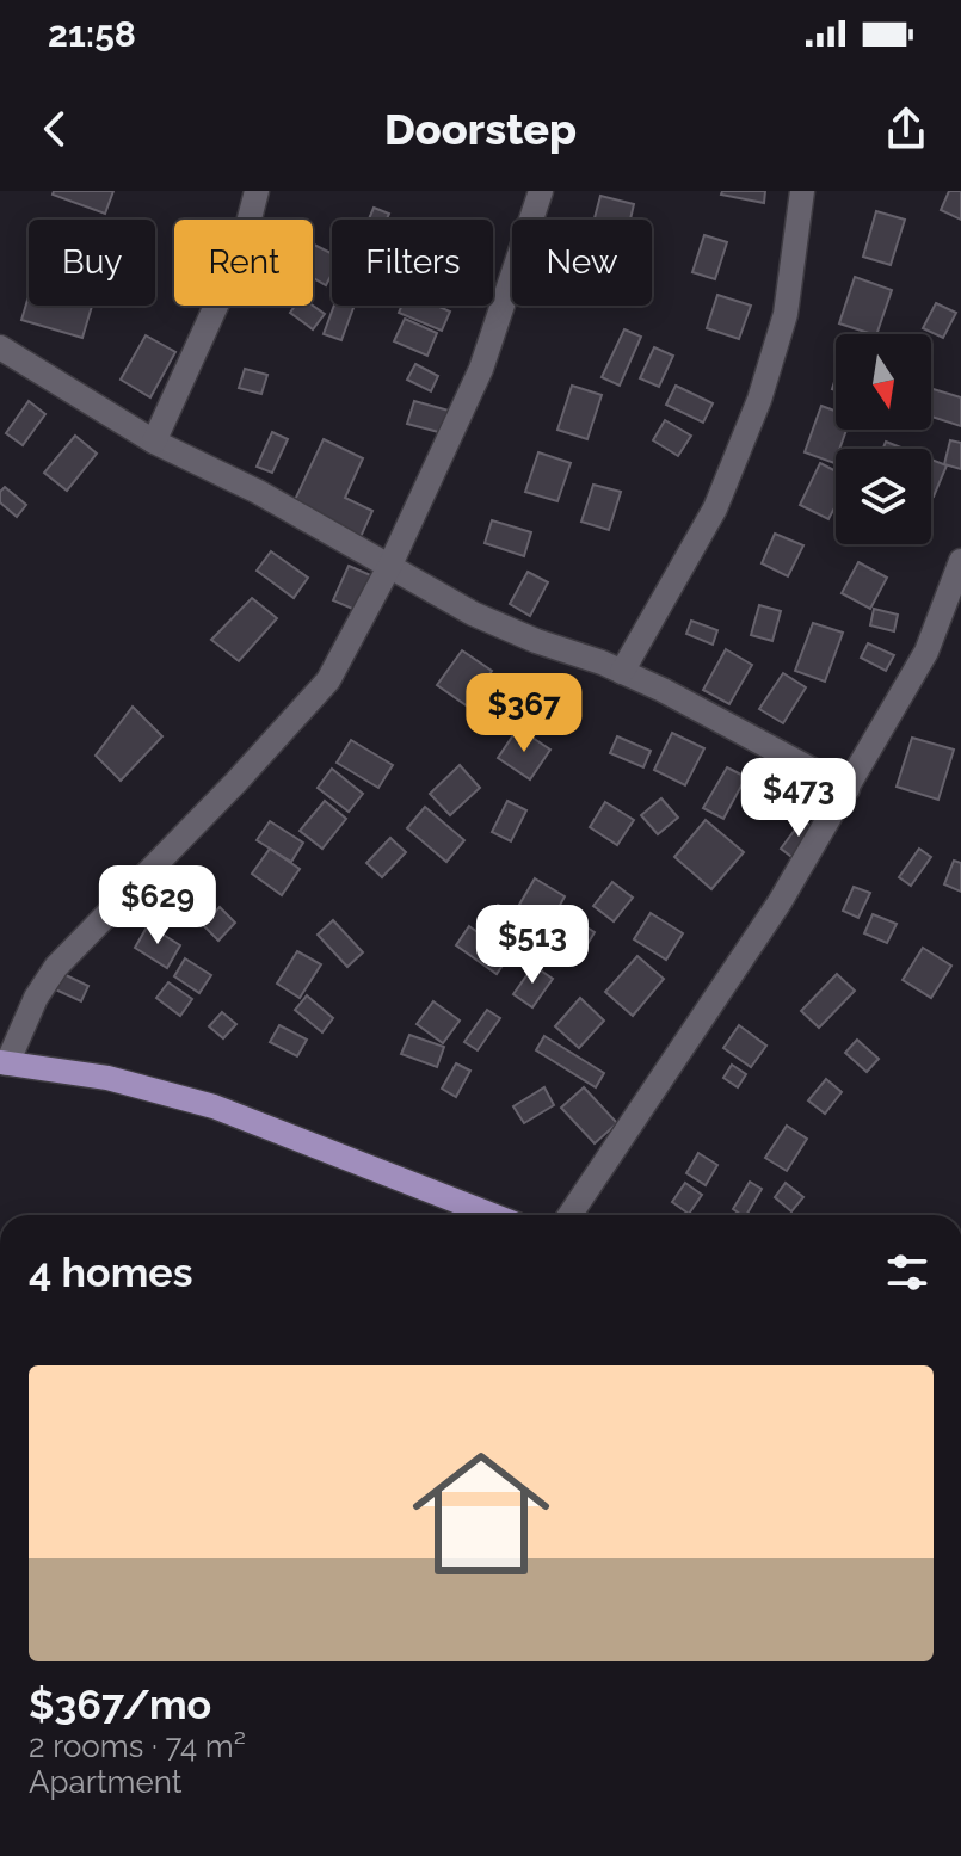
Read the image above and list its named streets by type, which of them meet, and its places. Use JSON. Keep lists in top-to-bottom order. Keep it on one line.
{"north":"bottom","page":{"status":"21:58","header":"Doorstep","chip":["Buy","Rent","Filters","New"],"price":["$367","$473","$629","$513"],"heading":"4 homes","list":[{"name":"$367/mo","note":"2 rooms · 74 m² · Apartment"}]}}
